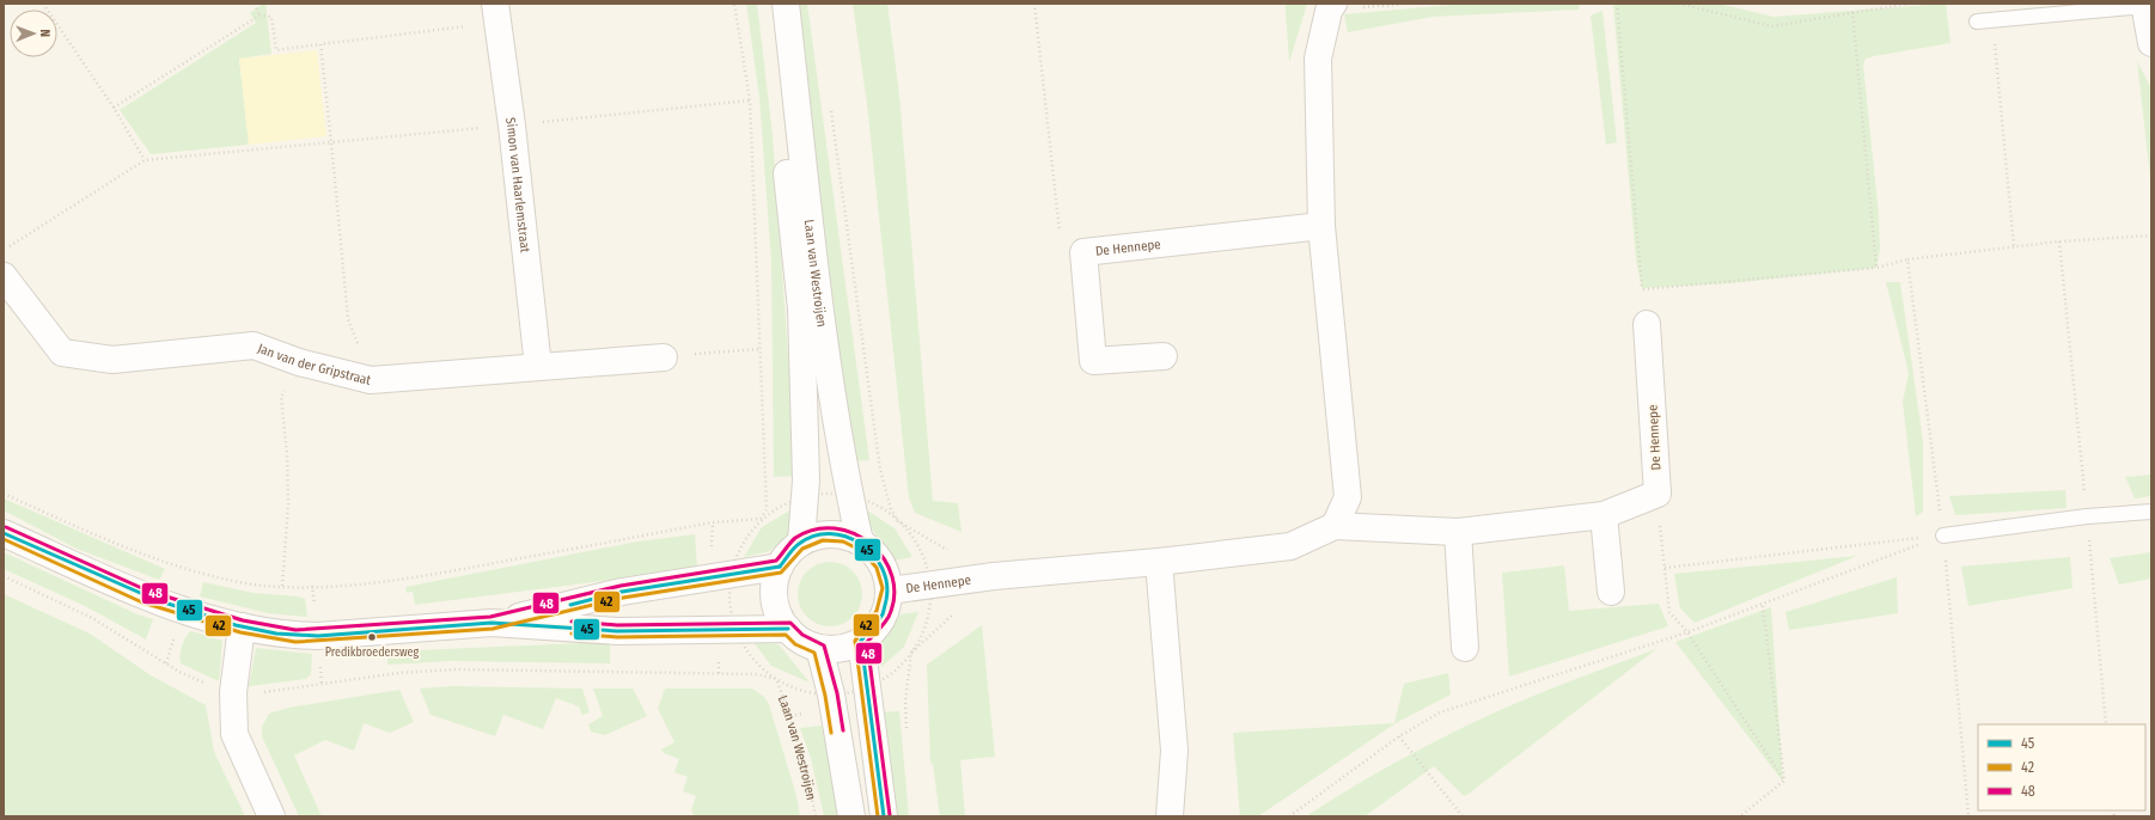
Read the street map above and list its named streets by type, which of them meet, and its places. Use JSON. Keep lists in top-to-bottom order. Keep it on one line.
{"streets":{"street":["Simon van Haarlemstraat","De Hennepe","Laan van Westroijen","Jan van der Gripstraat"]},"crossings":[["Simon van Haarlemstraat","Jan van der Gripstraat"],["De Hennepe","Laan van Westroijen"]],"places":["Predikbroedersweg"],"lines":["transit line 48","transit line 45","transit line 42"],"legend":["45","42","48"],"north":"right"}
